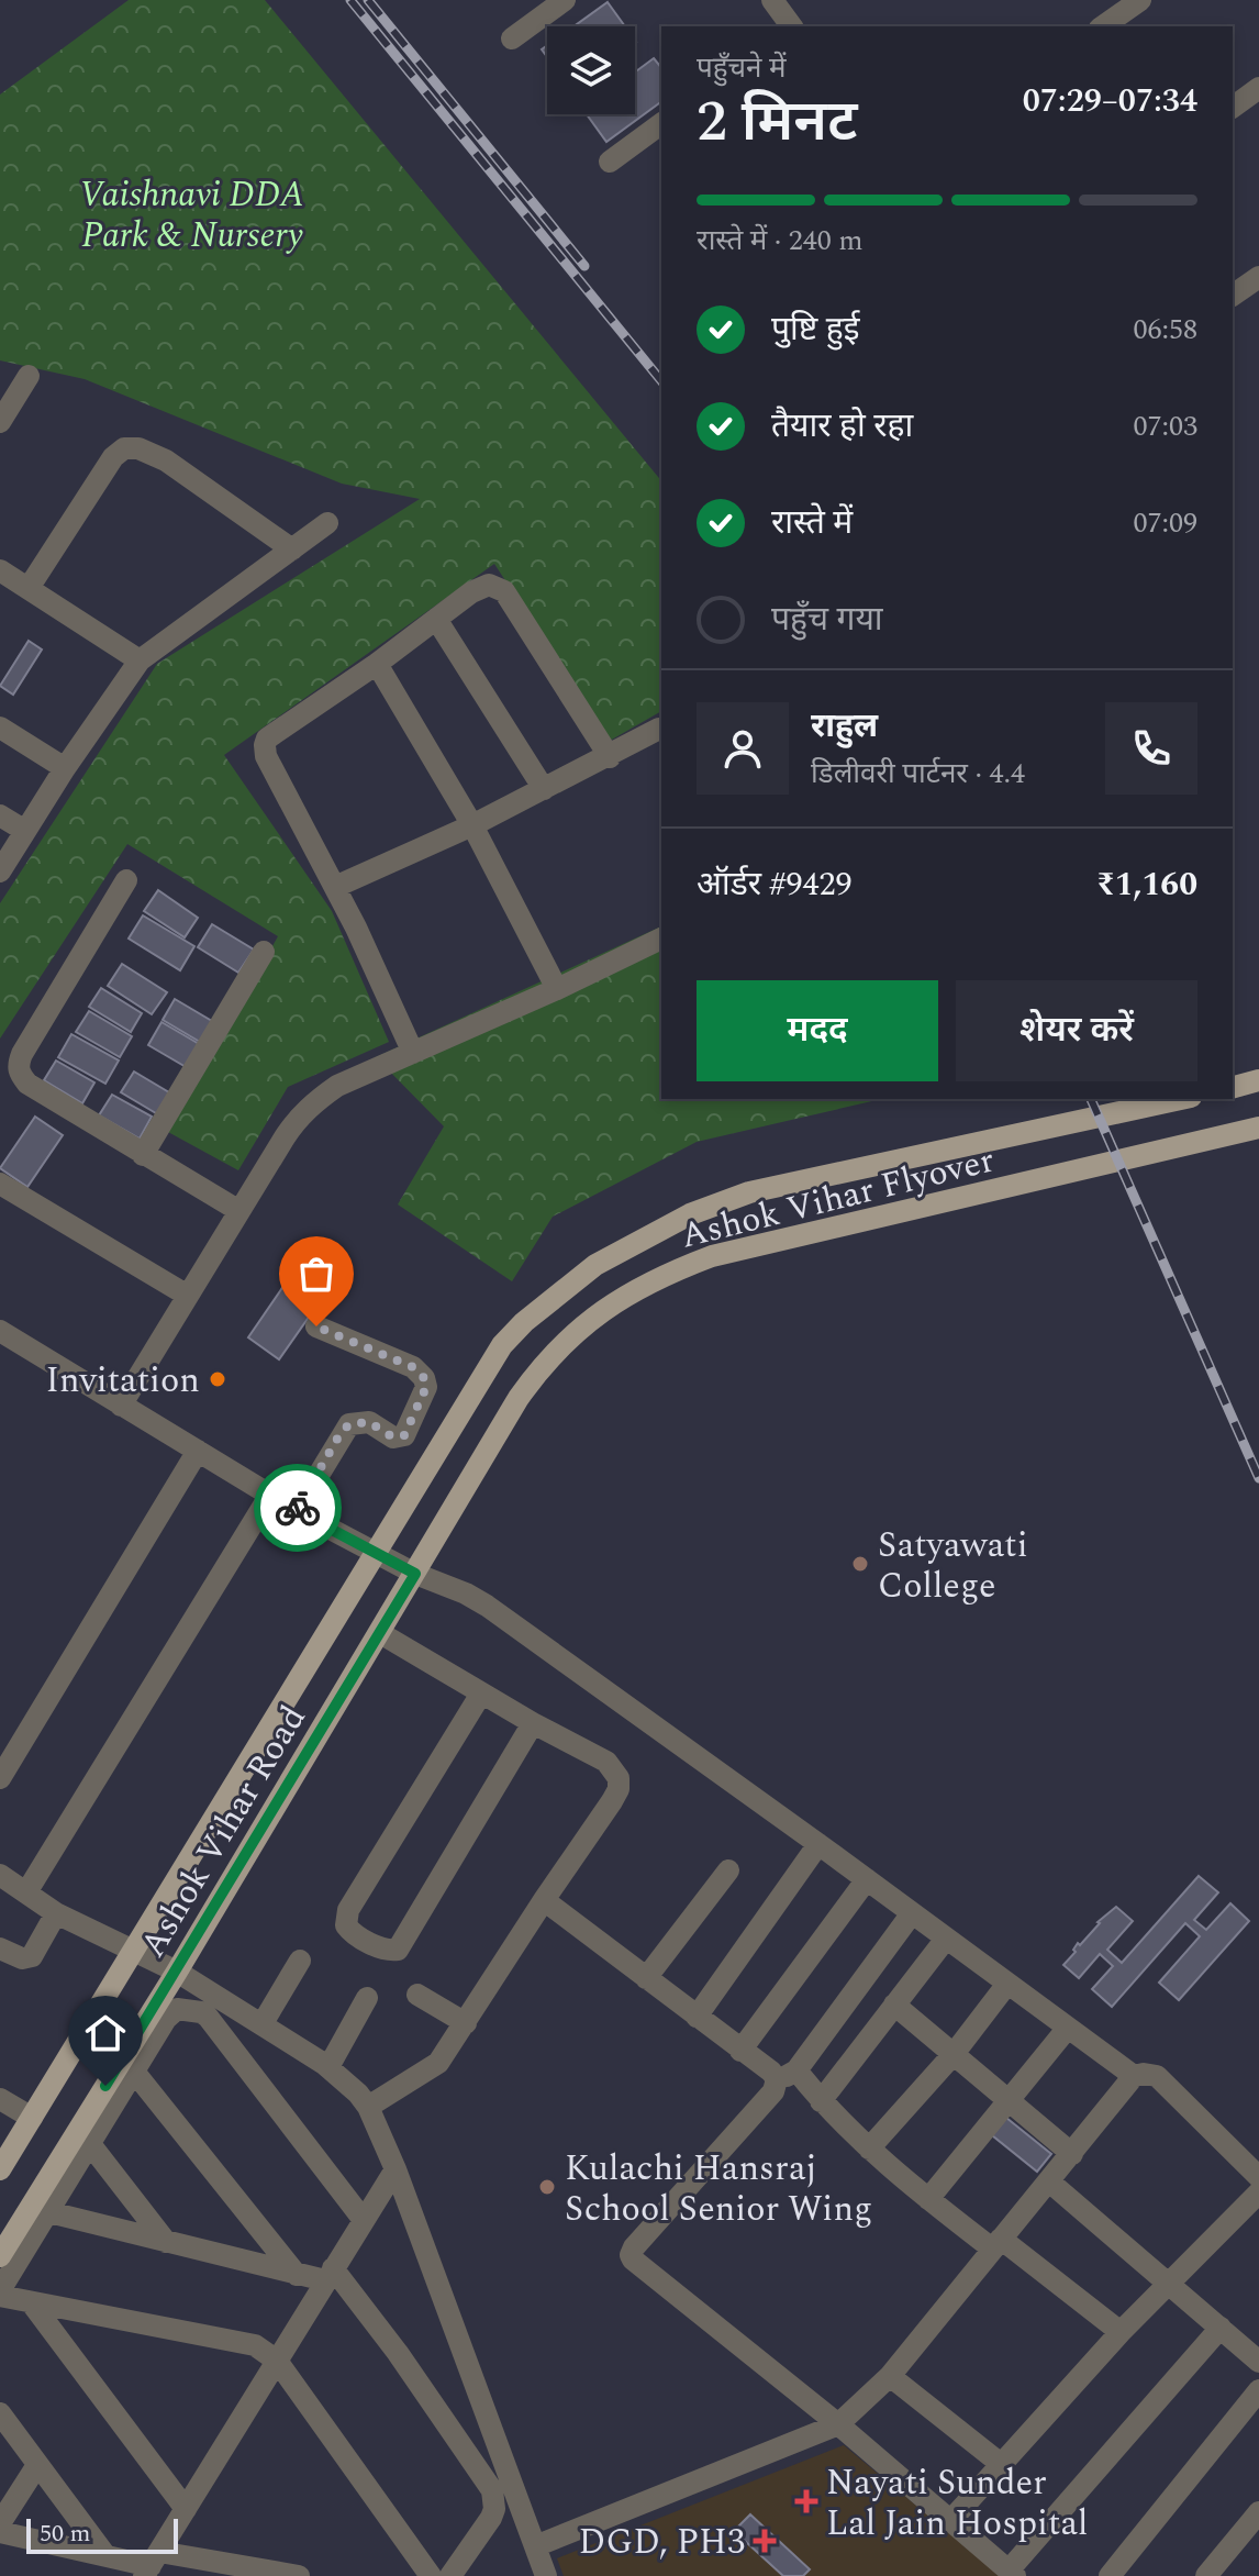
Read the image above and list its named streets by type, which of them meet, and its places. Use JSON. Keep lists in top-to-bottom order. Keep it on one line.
{"streets":{"main road":["Ashok Vihar Flyover","Ashok Vihar Road"]},"crossings":[["Ashok Vihar Flyover","Ashok Vihar Road"]],"parks":["Vaishnavi DDA Park & Nursery"],"places":{"other":["Invitation","Satyawati College","Kulachi Hansraj School Senior Wing"],"health":["Nayati Sunder Lal Jain Hospital","DGD, PH3"]},"scale_bar":"50 m","page":{"heading":["2 मिनट","पहुँचने में","07:29–07:34"],"panel":["राहुल","डिलीवरी पार्टनर · 4.4","ऑर्डर #9429","₹1,160"],"bar":"रास्ते में · 240 m","list":[["पुष्टि हुई","06:58"],["तैयार हो रहा","07:03"],["रास्ते में","07:09"],"पहुँच गया"],"buttons":["मदद","शेयर करें"],"scale":"50 m"}}
